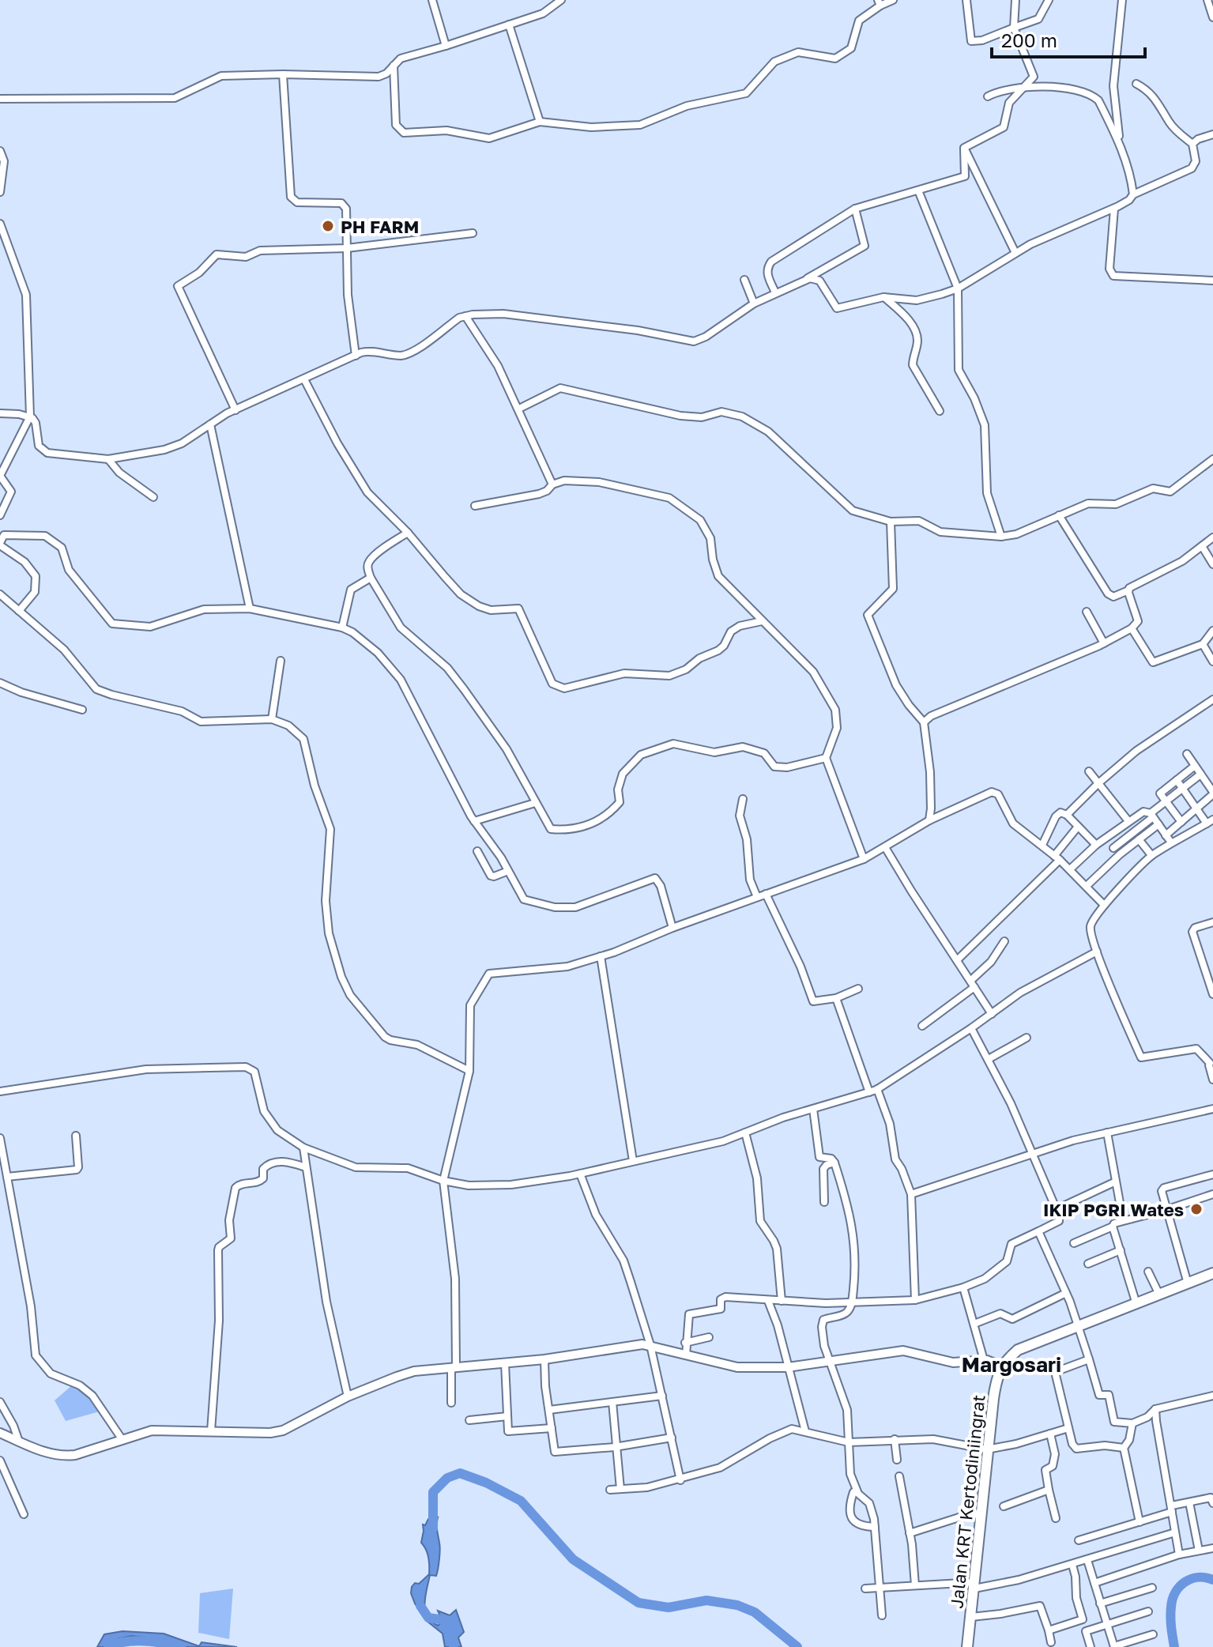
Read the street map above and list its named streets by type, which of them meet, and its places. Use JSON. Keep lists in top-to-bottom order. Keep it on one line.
{"streets":{"main road":["Jalan KRT Kertodiniingrat"]},"districts":["Margosari"],"places":["PH FARM","IKIP PGRI Wates"],"scale_bar":"200 m"}
